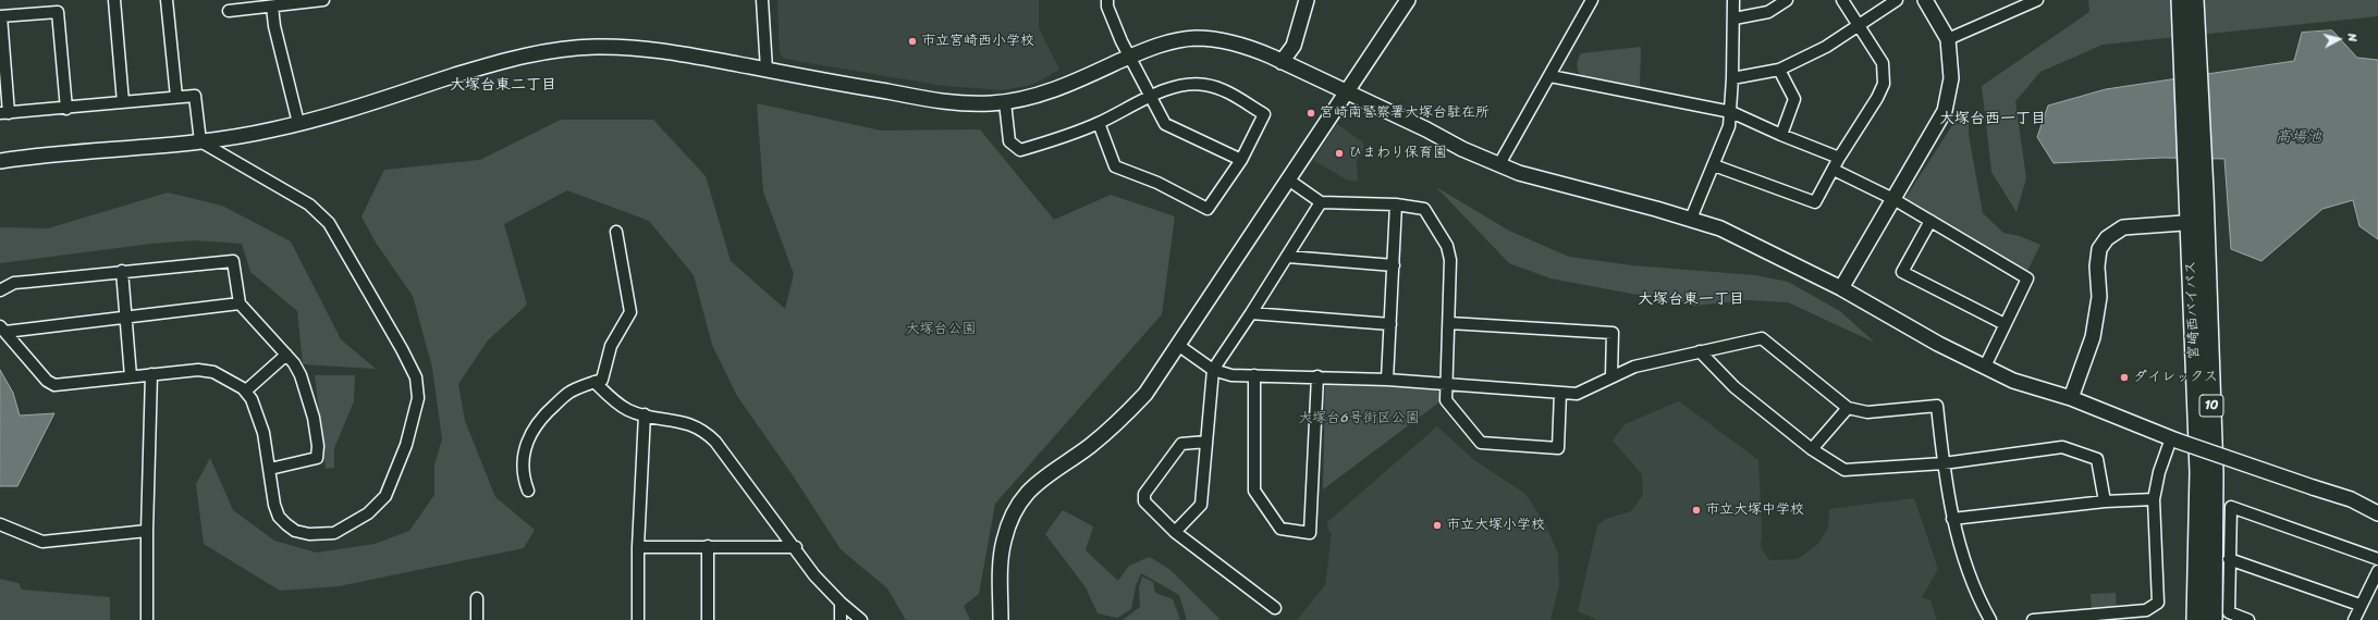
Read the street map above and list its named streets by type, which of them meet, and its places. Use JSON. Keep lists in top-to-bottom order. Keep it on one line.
{"streets":{"highway":["宮崎西バイパス","10"]},"districts":["大塚台東二丁目","大塚台西一丁目","大塚台東一丁目"],"water":["高場池"],"parks":["大塚台公園","大塚台6号街区公園"],"places":["市立宮崎西小学校","宮崎南警察署大塚台駐在所","ひまわり保育園","ダイレックス","市立大塚中学校","市立大塚小学校"],"north":"right"}
